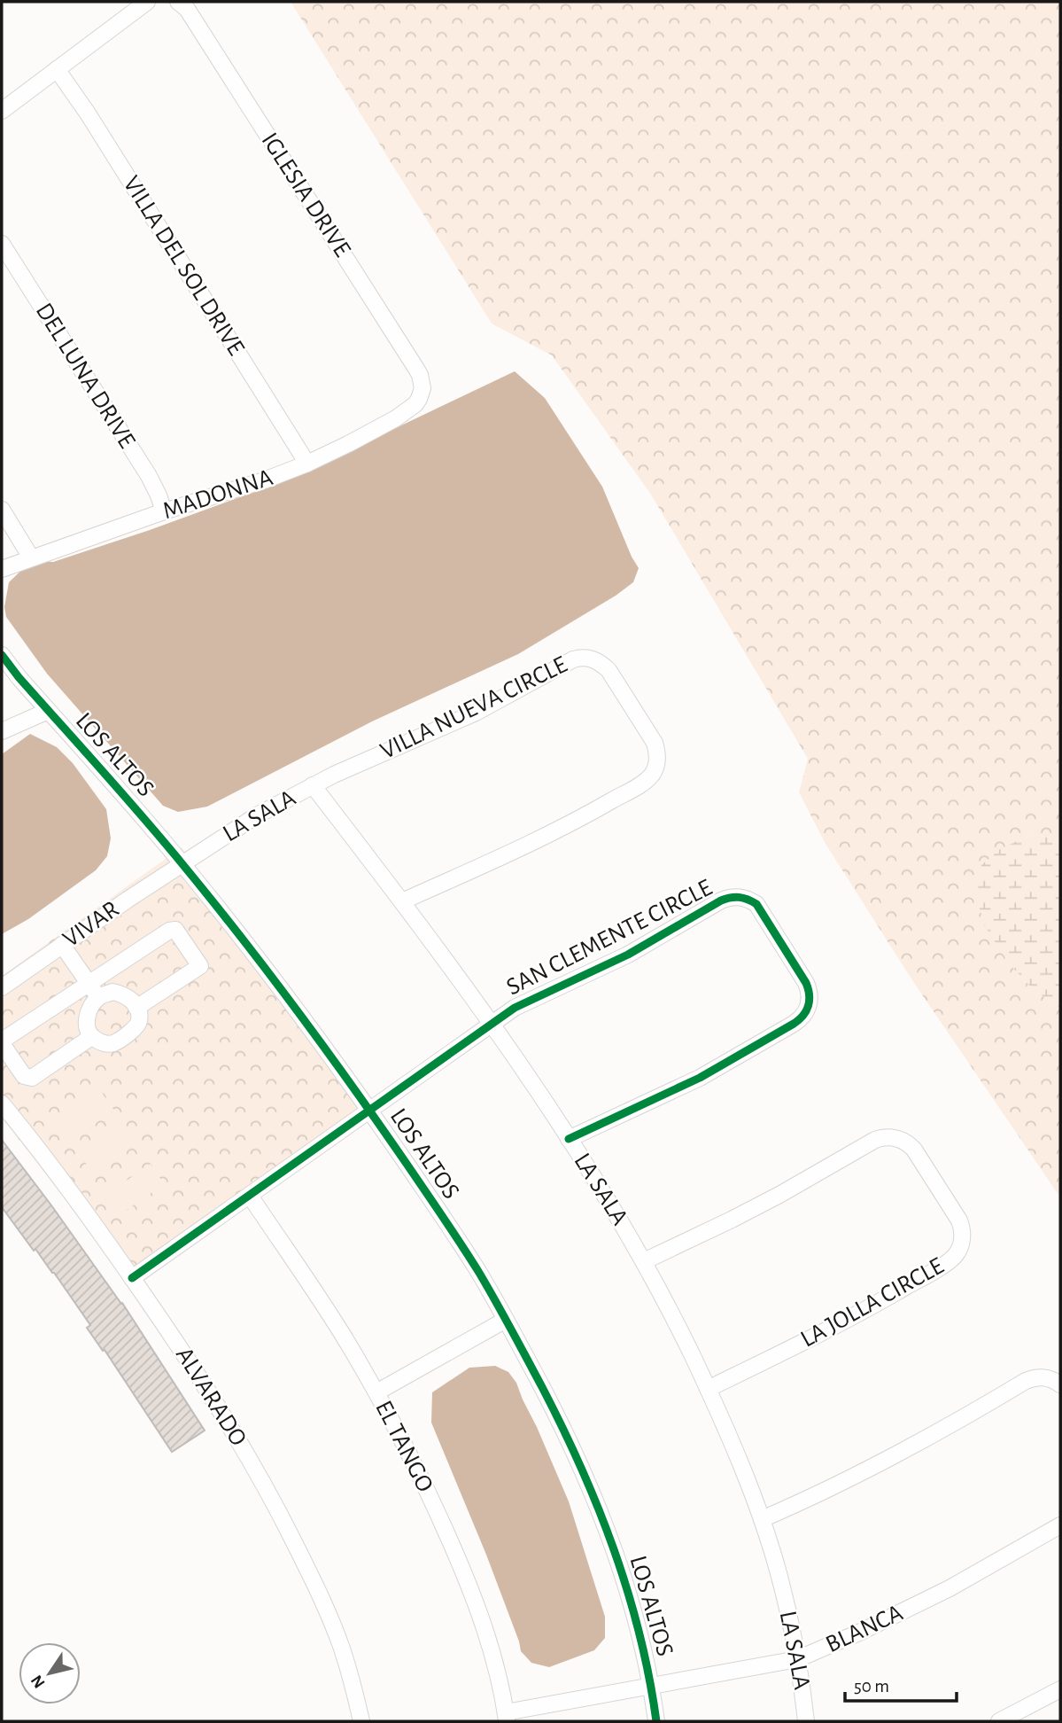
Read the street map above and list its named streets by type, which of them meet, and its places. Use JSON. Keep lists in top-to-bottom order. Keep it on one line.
{"streets":{"street":["IGLESIA DRIVE","VILLA DEL SOL DRIVE","DEL LUNA DRIVE","MADONNA","VILLA NUEVA CIRCLE","LOS ALTOS","LA SALA","VIVAR","SAN CLEMENTE CIRCLE","LA JOLLA CIRCLE","ALVARADO","EL TANGO","BLANCA"]},"crossings":[["IGLESIA DRIVE","MADONNA"],["VILLA DEL SOL DRIVE","MADONNA"],["DEL LUNA DRIVE","MADONNA"],["VILLA NUEVA CIRCLE","LA SALA"],["LOS ALTOS","LA SALA"],["LOS ALTOS","VIVAR"],["LOS ALTOS","SAN CLEMENTE CIRCLE"],["LOS ALTOS","BLANCA"],["LA SALA","VIVAR"],["LA SALA","SAN CLEMENTE CIRCLE"],["LA SALA","LA JOLLA CIRCLE"],["LA SALA","BLANCA"],["SAN CLEMENTE CIRCLE","ALVARADO"],["SAN CLEMENTE CIRCLE","EL TANGO"],["EL TANGO","BLANCA"]],"scale_bar":"50 m","north":"bottom left"}
